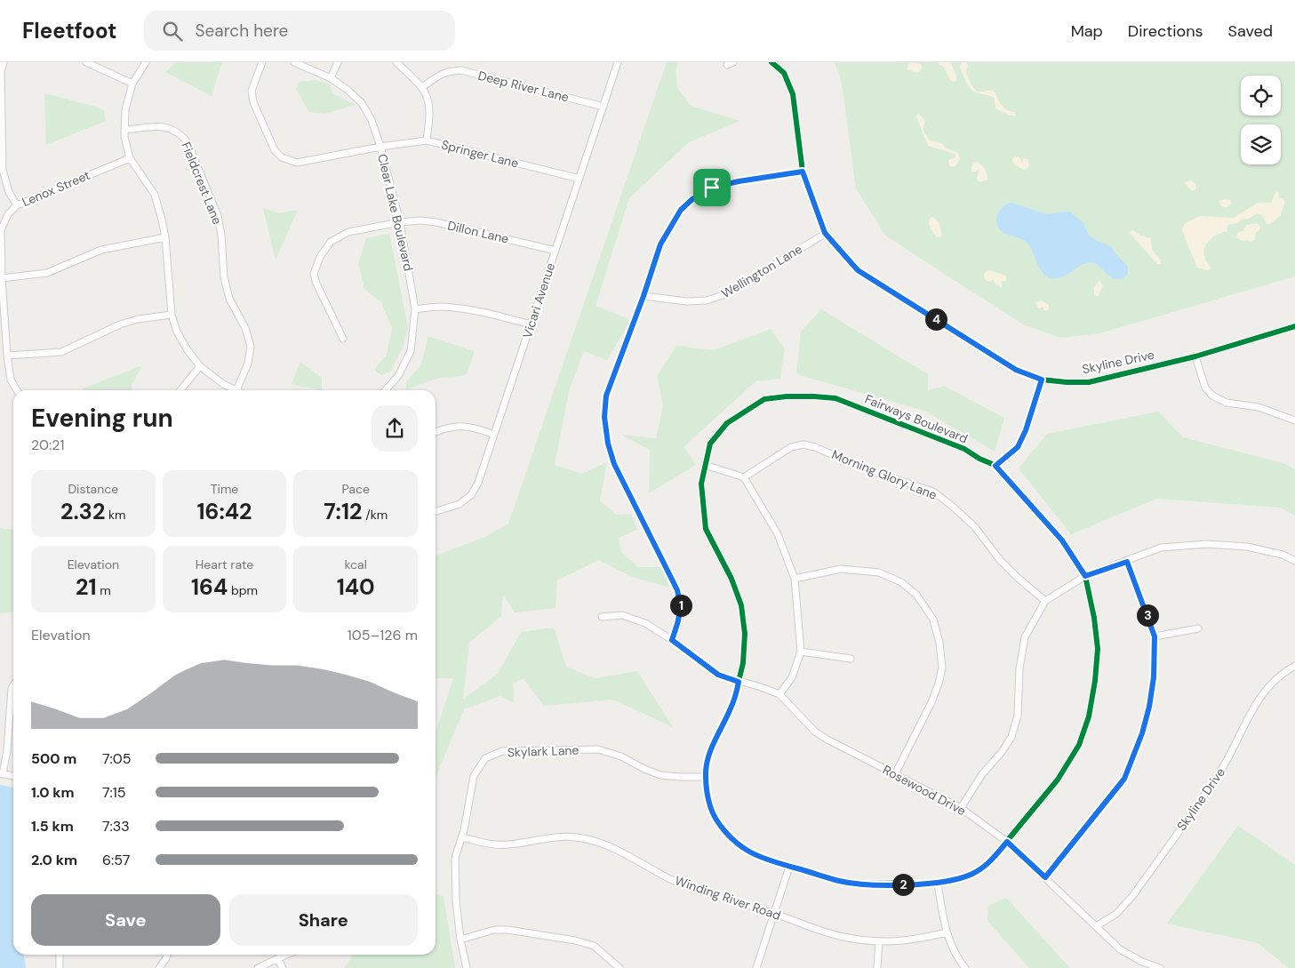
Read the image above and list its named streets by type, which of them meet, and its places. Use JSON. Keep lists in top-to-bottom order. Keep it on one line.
{"streets":{"street":["Deep River Lane","Springer Lane","Fieldcrest Lane","Lenox Street","Clear Lake Boulevard","Dillon Lane","Wellington Lane","Vicari Avenue","Skyline Drive","Fairways Boulevard","Morning Glory Lane","Skylark Lane","Rosewood Drive","Winding River Road"]},"crossings":[["Deep River Lane","Vicari Avenue"],["Springer Lane","Clear Lake Boulevard"],["Springer Lane","Vicari Avenue"],["Clear Lake Boulevard","Dillon Lane"],["Dillon Lane","Vicari Avenue"],["Wellington Lane","Skyline Drive"],["Skyline Drive","Rosewood Drive"],["Fairways Boulevard","Skylark Lane"],["Fairways Boulevard","Rosewood Drive"],["Skylark Lane","Winding River Road"]],"page":{"header":"Fleetfoot","search":"Search here","nav":["Map","Directions","Saved"],"pins":["4","1","3","2"],"heading":["Evening run","20:21"],"stats":[["Distance","2.32 km"],["Time","16:42"],["Pace","7:12 /km"],["Elevation","21 m"],["Heart rate","164 bpm"],["kcal","140"]],"chart":["Elevation","105–126 m"],"list":[{"name":"500 m","note":"7:05"},{"name":"1.0 km","note":"7:15"},{"name":"1.5 km","note":"7:33"},{"name":"2.0 km","note":"6:57"}],"buttons":["Save","Share"]}}
